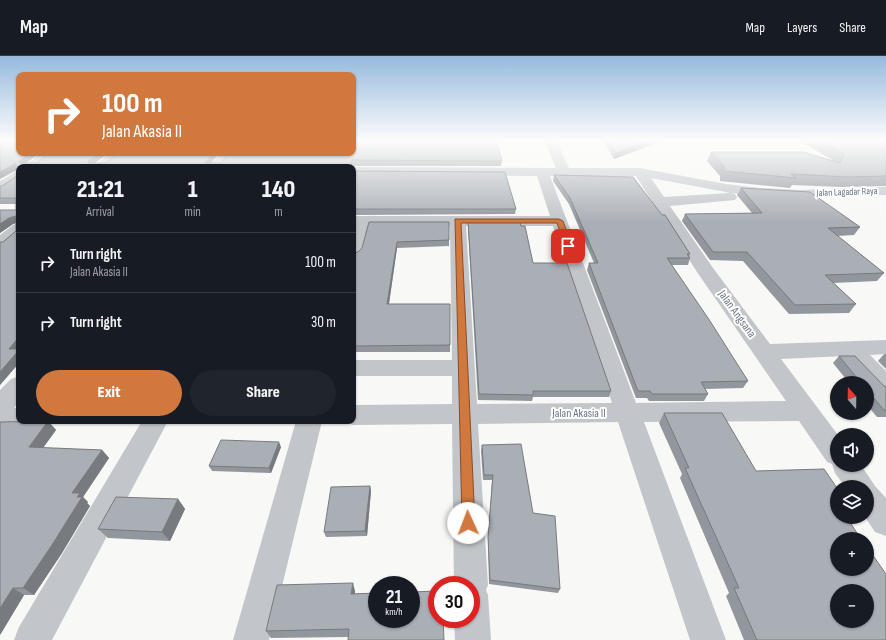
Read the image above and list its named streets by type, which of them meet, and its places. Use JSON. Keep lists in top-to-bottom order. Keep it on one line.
{"streets":{"street":["Jalan Lagadar Raya","Jalan Angsana","Jalan Akasia II"]},"crossings":[["Jalan Lagadar Raya","Jalan Angsana"],["Jalan Angsana","Jalan Akasia II"]],"north":"top","page":{"header":"Map","nav":["Map","Layers","Share"],"turn":["100 m","Jalan Akasia II"],"eta":["21:21","Arrival","1","min","140","m"],"list":[{"name":"Turn right","note":"Jalan Akasia II","value":"100 m"},{"name":"Turn right","value":"30 m"}],"buttons":["Exit","Share"],"map_buttons":["+","−"],"speed":"21 km/h","limit":"30"}}
